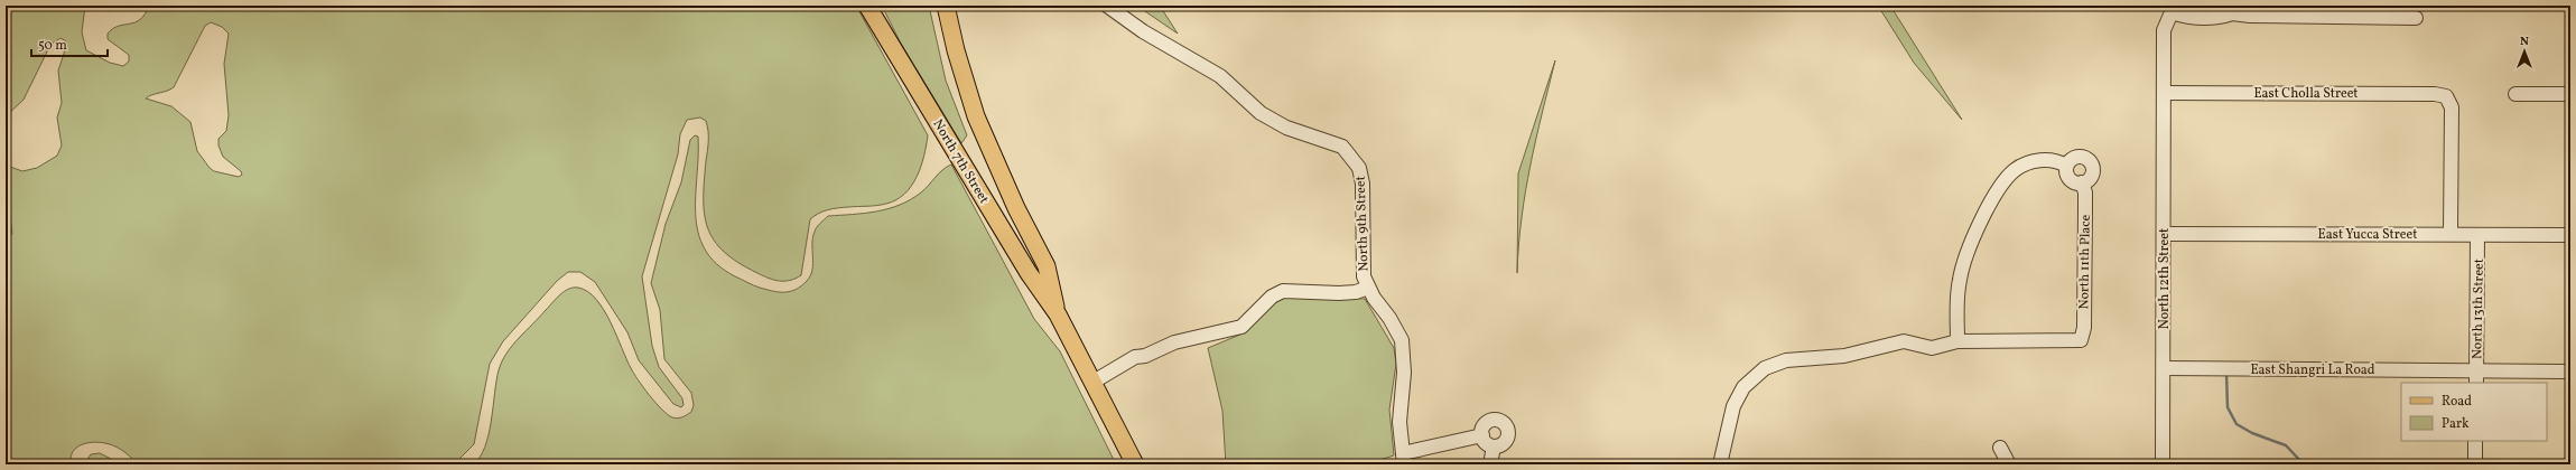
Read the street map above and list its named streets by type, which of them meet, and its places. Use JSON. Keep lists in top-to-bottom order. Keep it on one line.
{"streets":{"main road":["North 7th Street"],"street":["East Cholla Street","North 9th Street","East Yucca Street","North 11th Place","North 12th Street","North 13th Street","East Shangri La Road"]},"crossings":[["East Cholla Street","East Yucca Street"],["East Cholla Street","North 12th Street"],["East Yucca Street","North 12th Street"],["East Yucca Street","North 13th Street"],["North 12th Street","East Shangri La Road"],["North 13th Street","East Shangri La Road"]],"legend":["Road","Park"],"scale_bar":"50 m","north":"top"}
